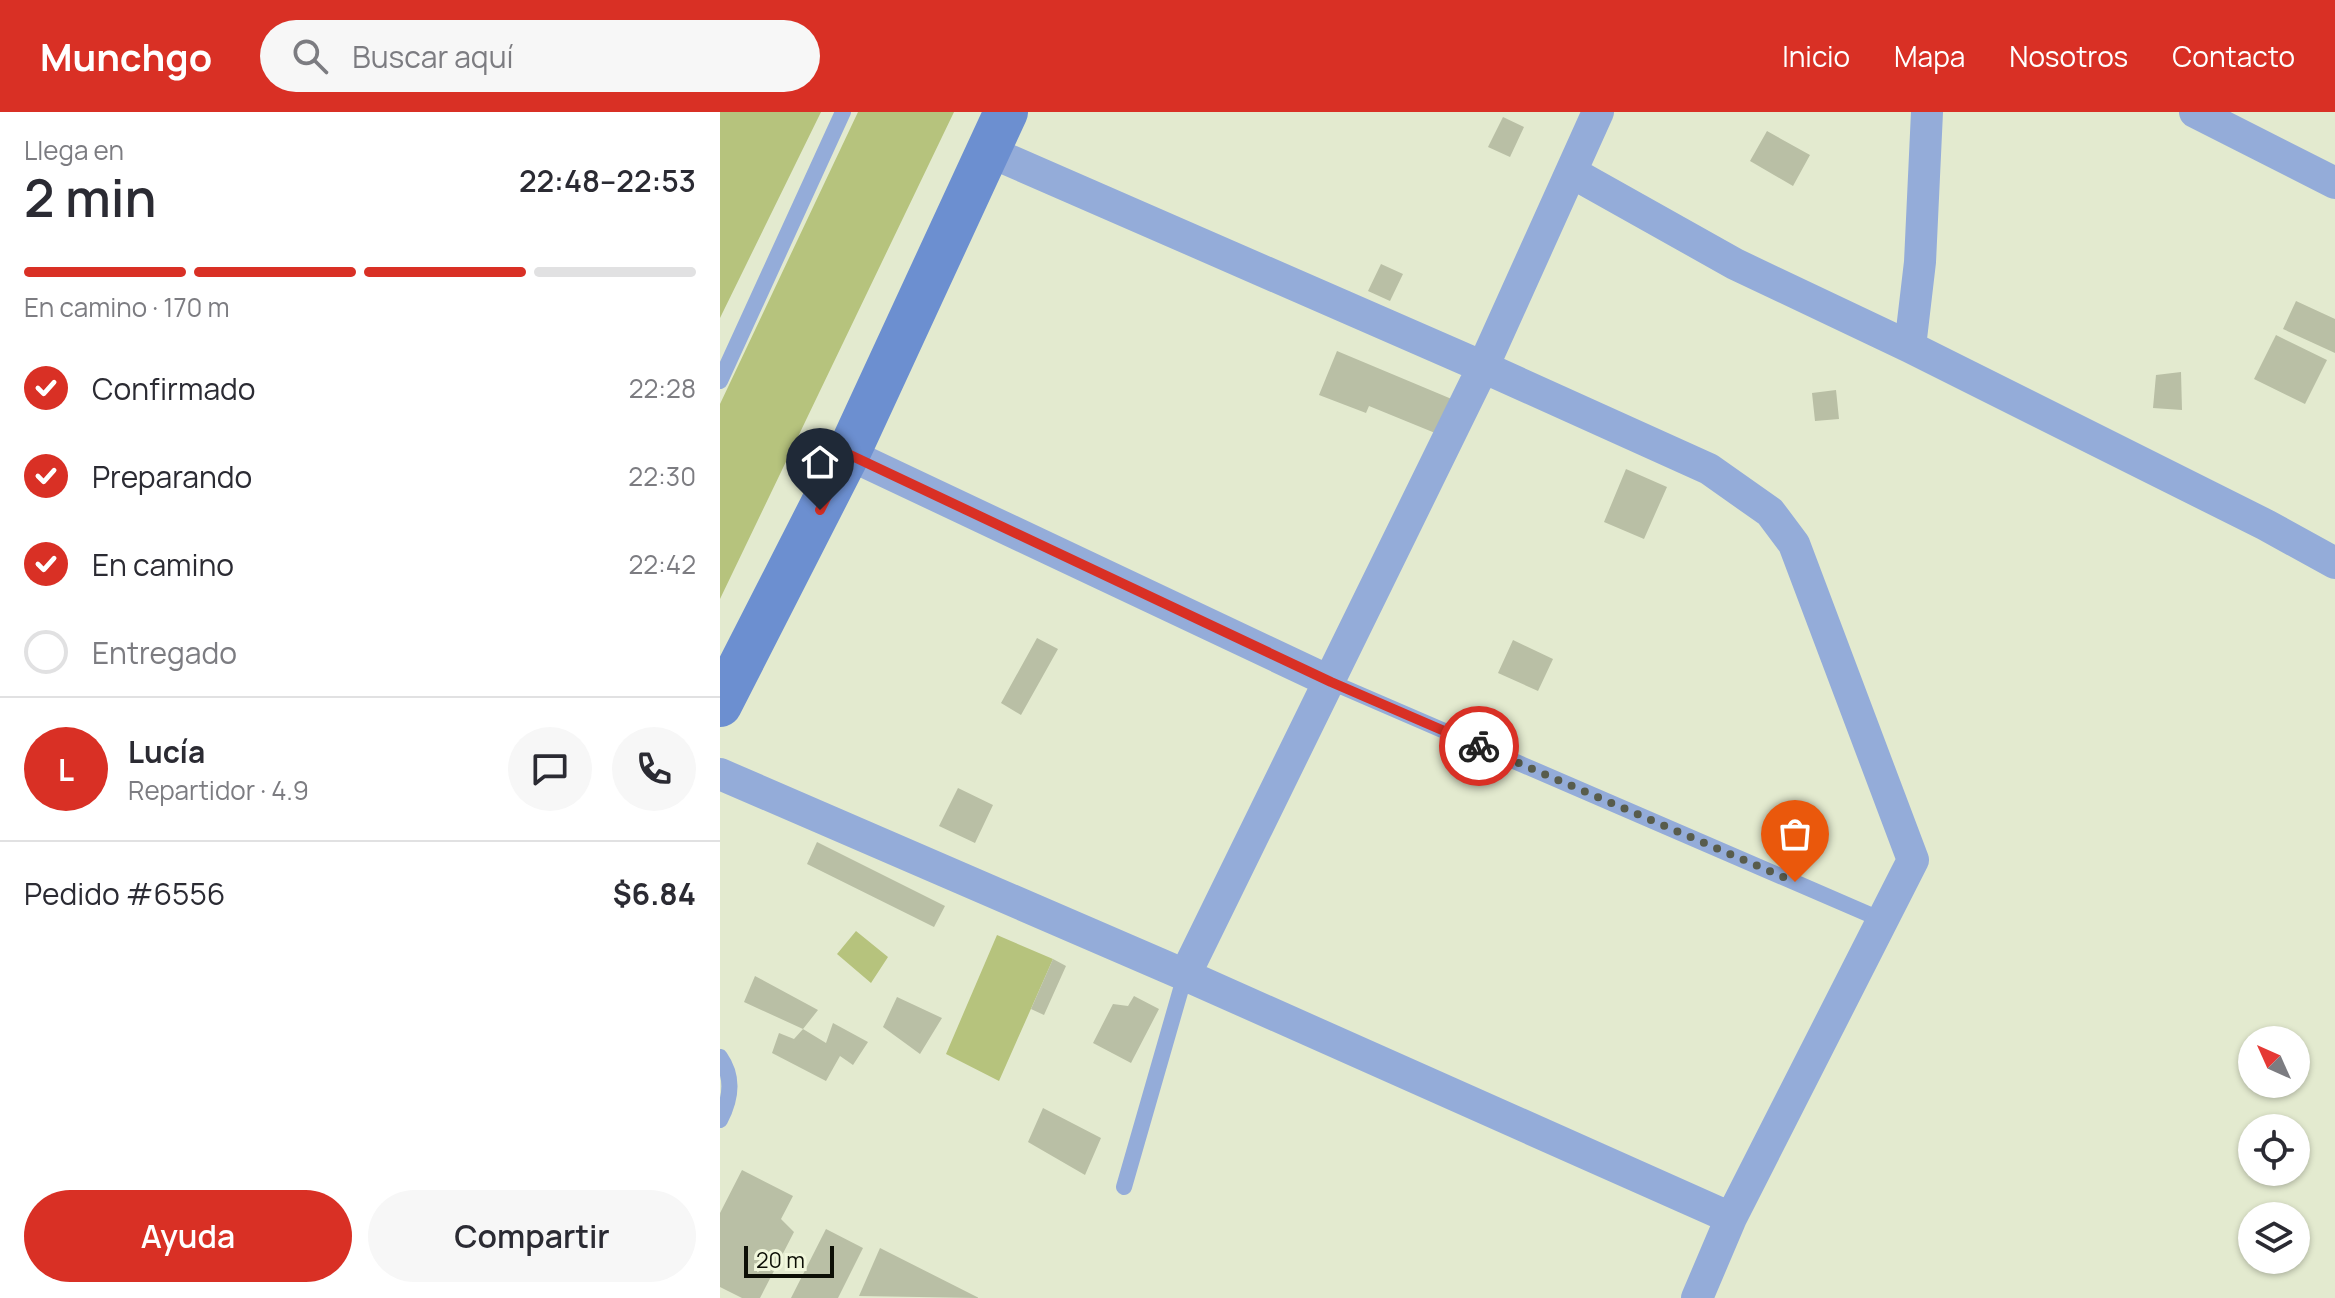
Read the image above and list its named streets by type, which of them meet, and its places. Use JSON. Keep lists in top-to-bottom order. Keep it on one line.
{"scale_bar":"20 m","north":"top left","page":{"header":"Munchgo","search":"Buscar aquí","nav":["Inicio","Mapa","Nosotros","Contacto"],"heading":["2 min","Llega en","22:48–22:53"],"panel":["Lucía","Repartidor · 4.9","Pedido #6556","$6.84"],"bar":"En camino · 170 m","list":[["Confirmado","22:28"],["Preparando","22:30"],["En camino","22:42"],"Entregado"],"round":"L","buttons":["Ayuda","Compartir"],"scale":"20 m"}}
